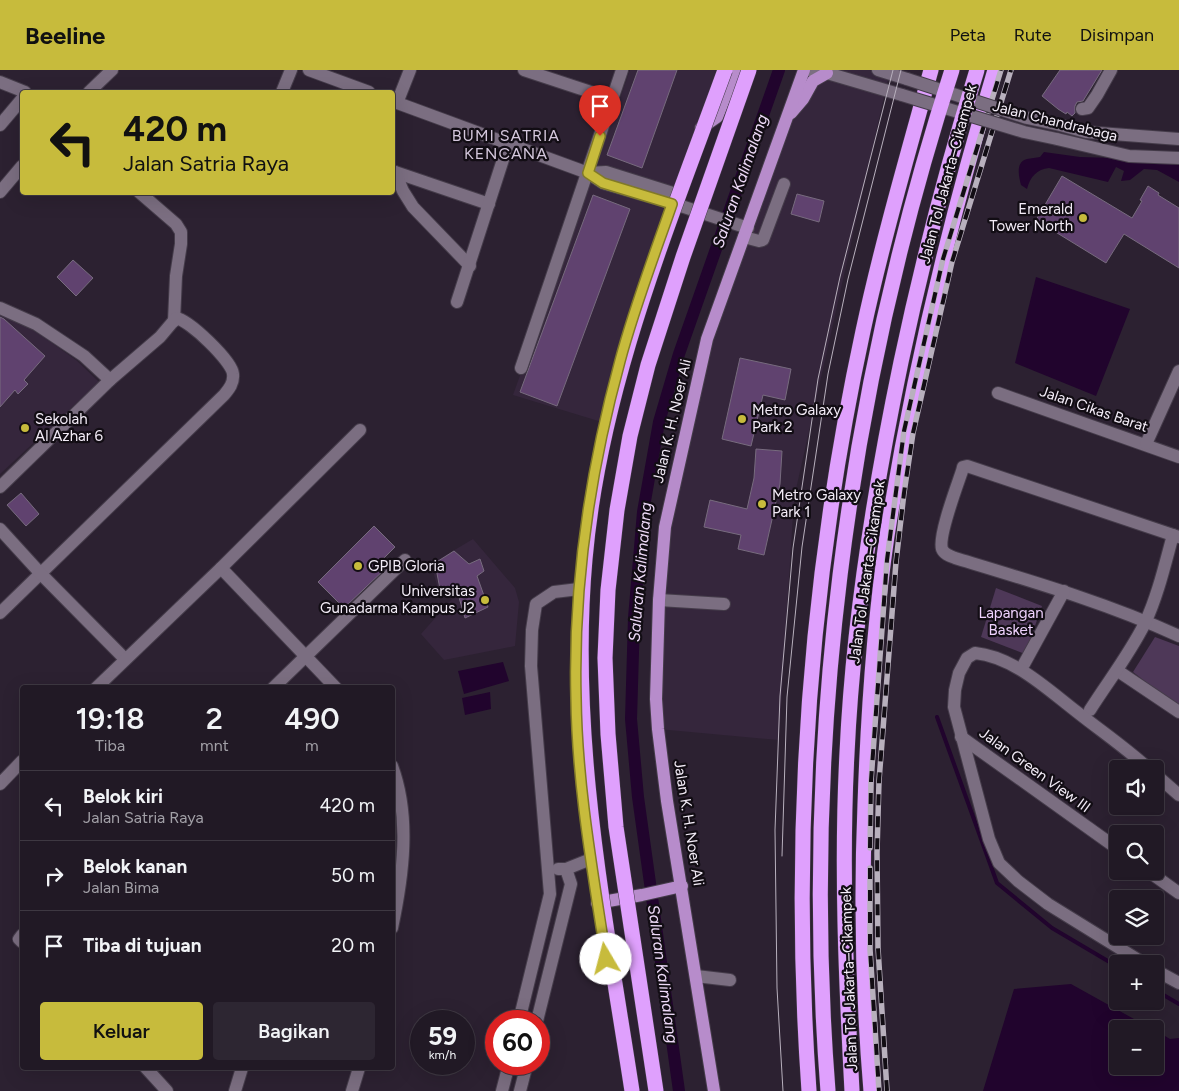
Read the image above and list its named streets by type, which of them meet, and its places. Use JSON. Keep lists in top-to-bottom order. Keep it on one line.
{"streets":{"highway":["Jalan Tol Jakarta–Cikampek"],"main road":["Jalan K. H. Noer Ali"],"street":["Jalan Chandrabaga","Jalan Cikas Barat","Jalan Green View III"]},"districts":["BUMI SATRIA KENCANA"],"water":["Saluran Kalimalang"],"parks":["Lapangan Basket"],"places":["Emerald Tower North","Metro Galaxy Park 2","Sekolah Al Azhar 6","Metro Galaxy Park 1","GPIB Gloria","Universitas Gunadarma Kampus J2"],"page":{"header":"Beeline","nav":["Peta","Rute","Disimpan"],"turn":["420 m","Jalan Satria Raya"],"eta":["19:18","Tiba","2","mnt","490","m"],"map_buttons":["+","−"],"list":[{"name":"Belok kiri","note":"Jalan Satria Raya","value":"420 m"},{"name":"Belok kanan","note":"Jalan Bima","value":"50 m"},{"name":"Tiba di tujuan","value":"20 m"}],"buttons":["Keluar","Bagikan"],"speed":"59 km/h","limit":"60"}}
